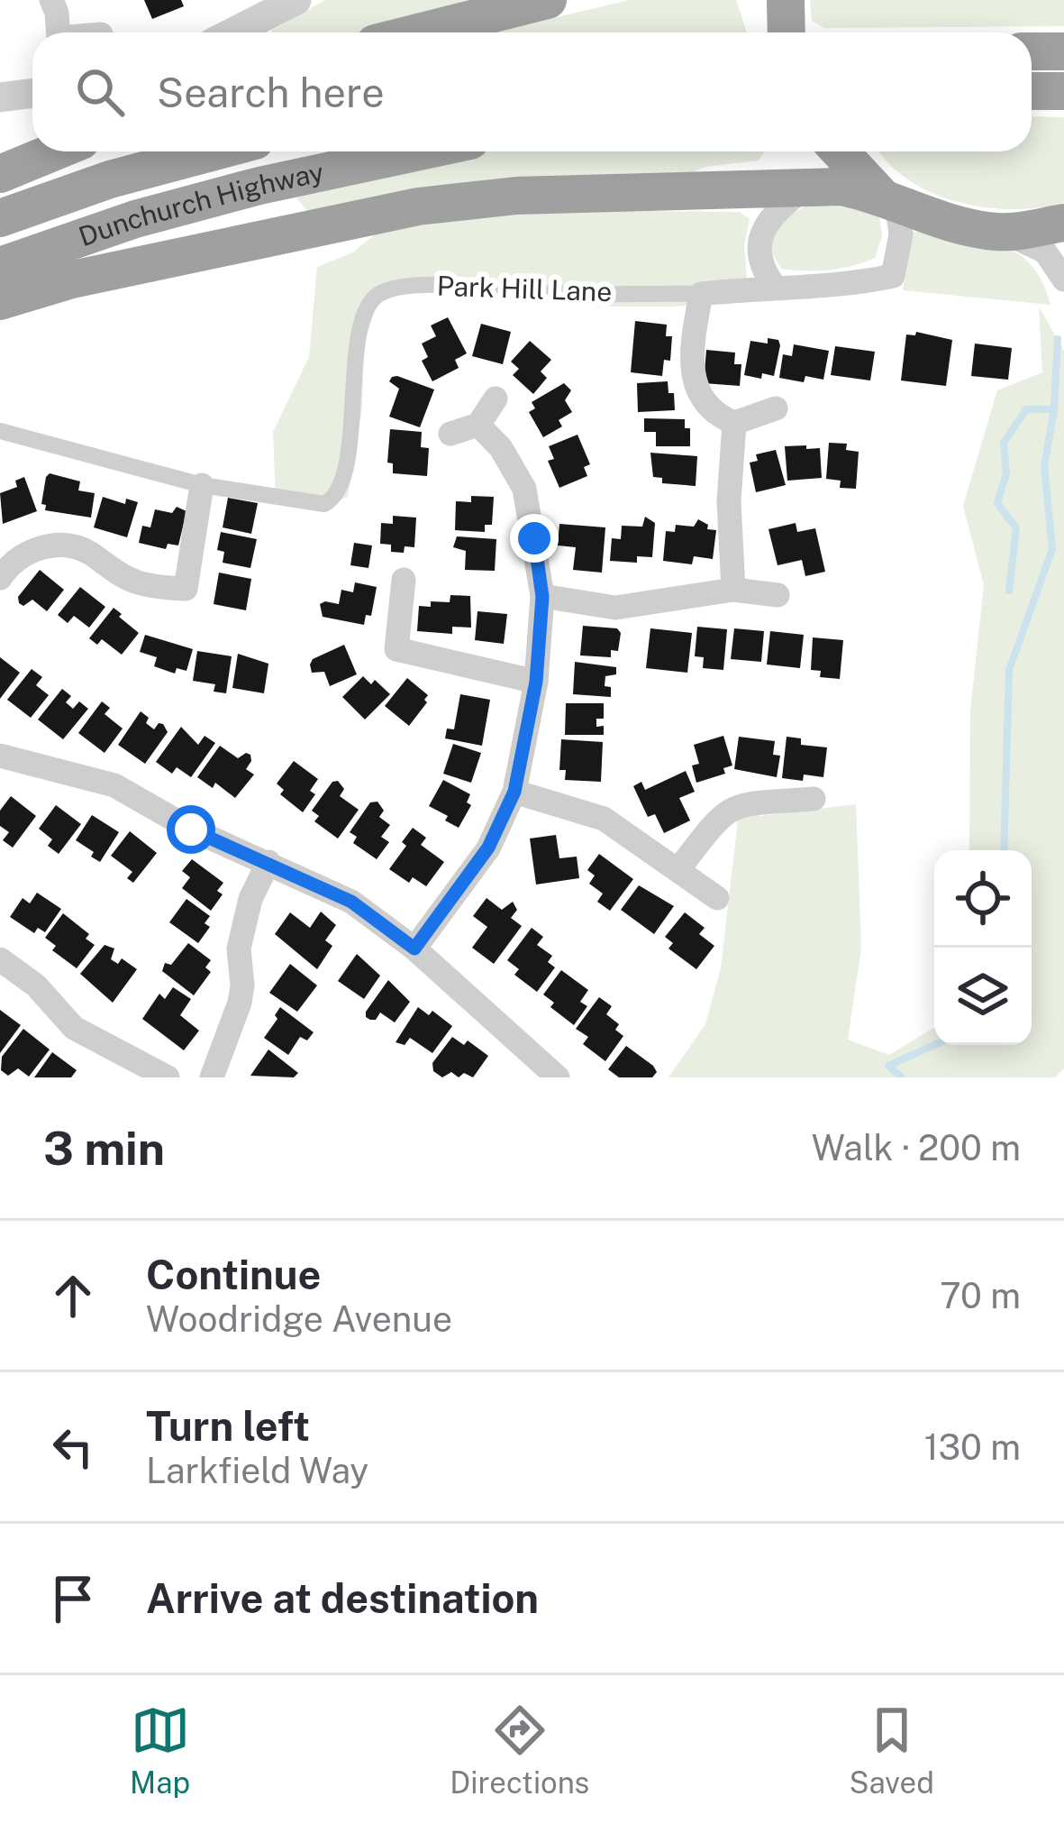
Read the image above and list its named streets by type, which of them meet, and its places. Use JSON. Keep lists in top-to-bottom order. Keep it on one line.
{"streets":{"highway":["Dunchurch Highway"],"street":["Park Hill Lane"]},"page":{"search":"Search here","heading":["3 min","Walk · 200 m"],"list":[["Continue","Woodridge Avenue","70 m"],["Turn left","Larkfield Way","130 m"],"Arrive at destination"],"nav":["Map","Directions","Saved"]}}
